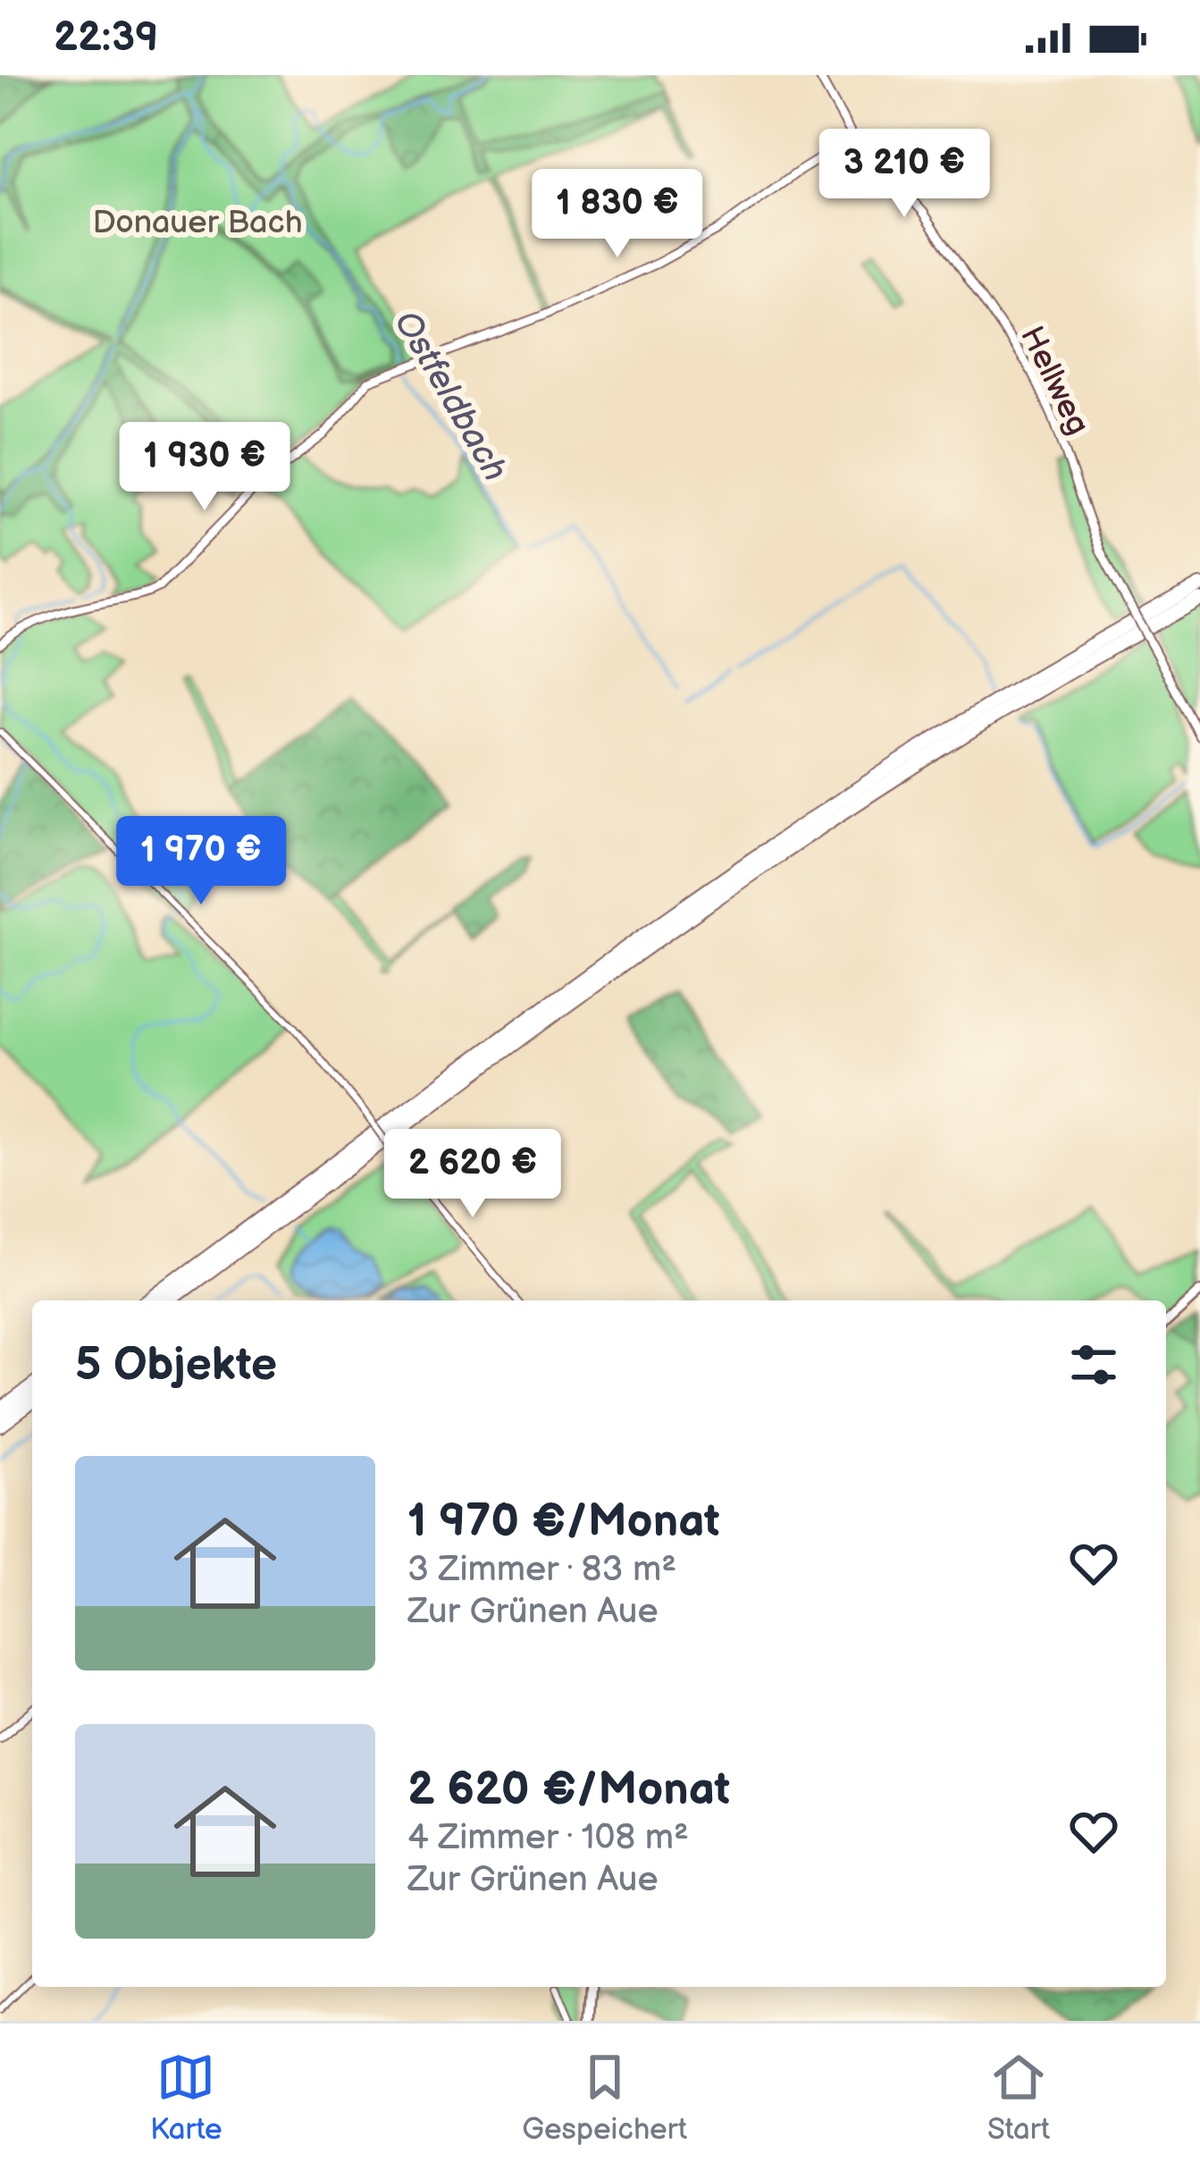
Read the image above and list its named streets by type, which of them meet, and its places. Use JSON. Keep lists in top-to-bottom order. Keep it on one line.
{"streets":{"street":["Hellweg"]},"water":["Ostfeldbach"],"parks":["Donauer Bach"],"page":{"status":"22:39","price":["3 210 €","1 830 €","1 930 €","1 970 €","2 620 €"],"heading":"5 Objekte","list":[{"name":"1 970 €/Monat","note":"3 Zimmer · 83 m² · Zur Grünen Aue"},{"name":"2 620 €/Monat","note":"4 Zimmer · 108 m² · Zur Grünen Aue"}],"tabs":["Karte","Gespeichert","Start"]}}
